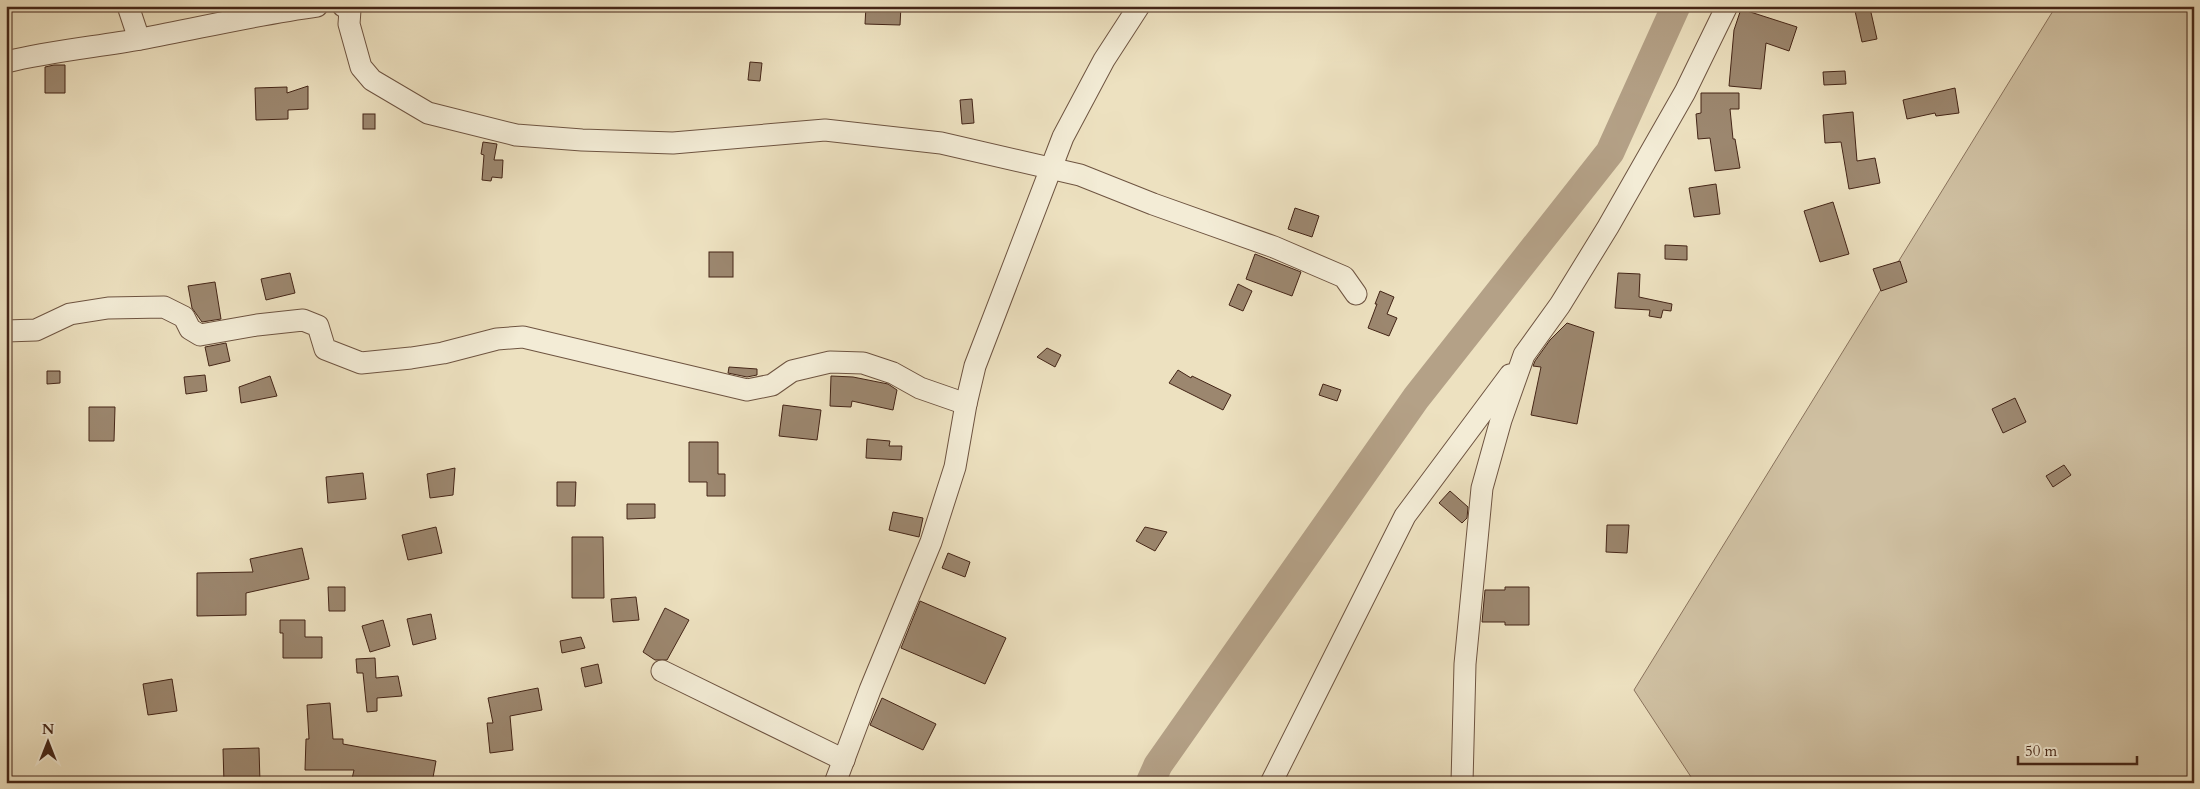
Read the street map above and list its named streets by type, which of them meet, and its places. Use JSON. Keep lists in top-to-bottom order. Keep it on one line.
{"scale_bar":"50 m","north":"top"}
